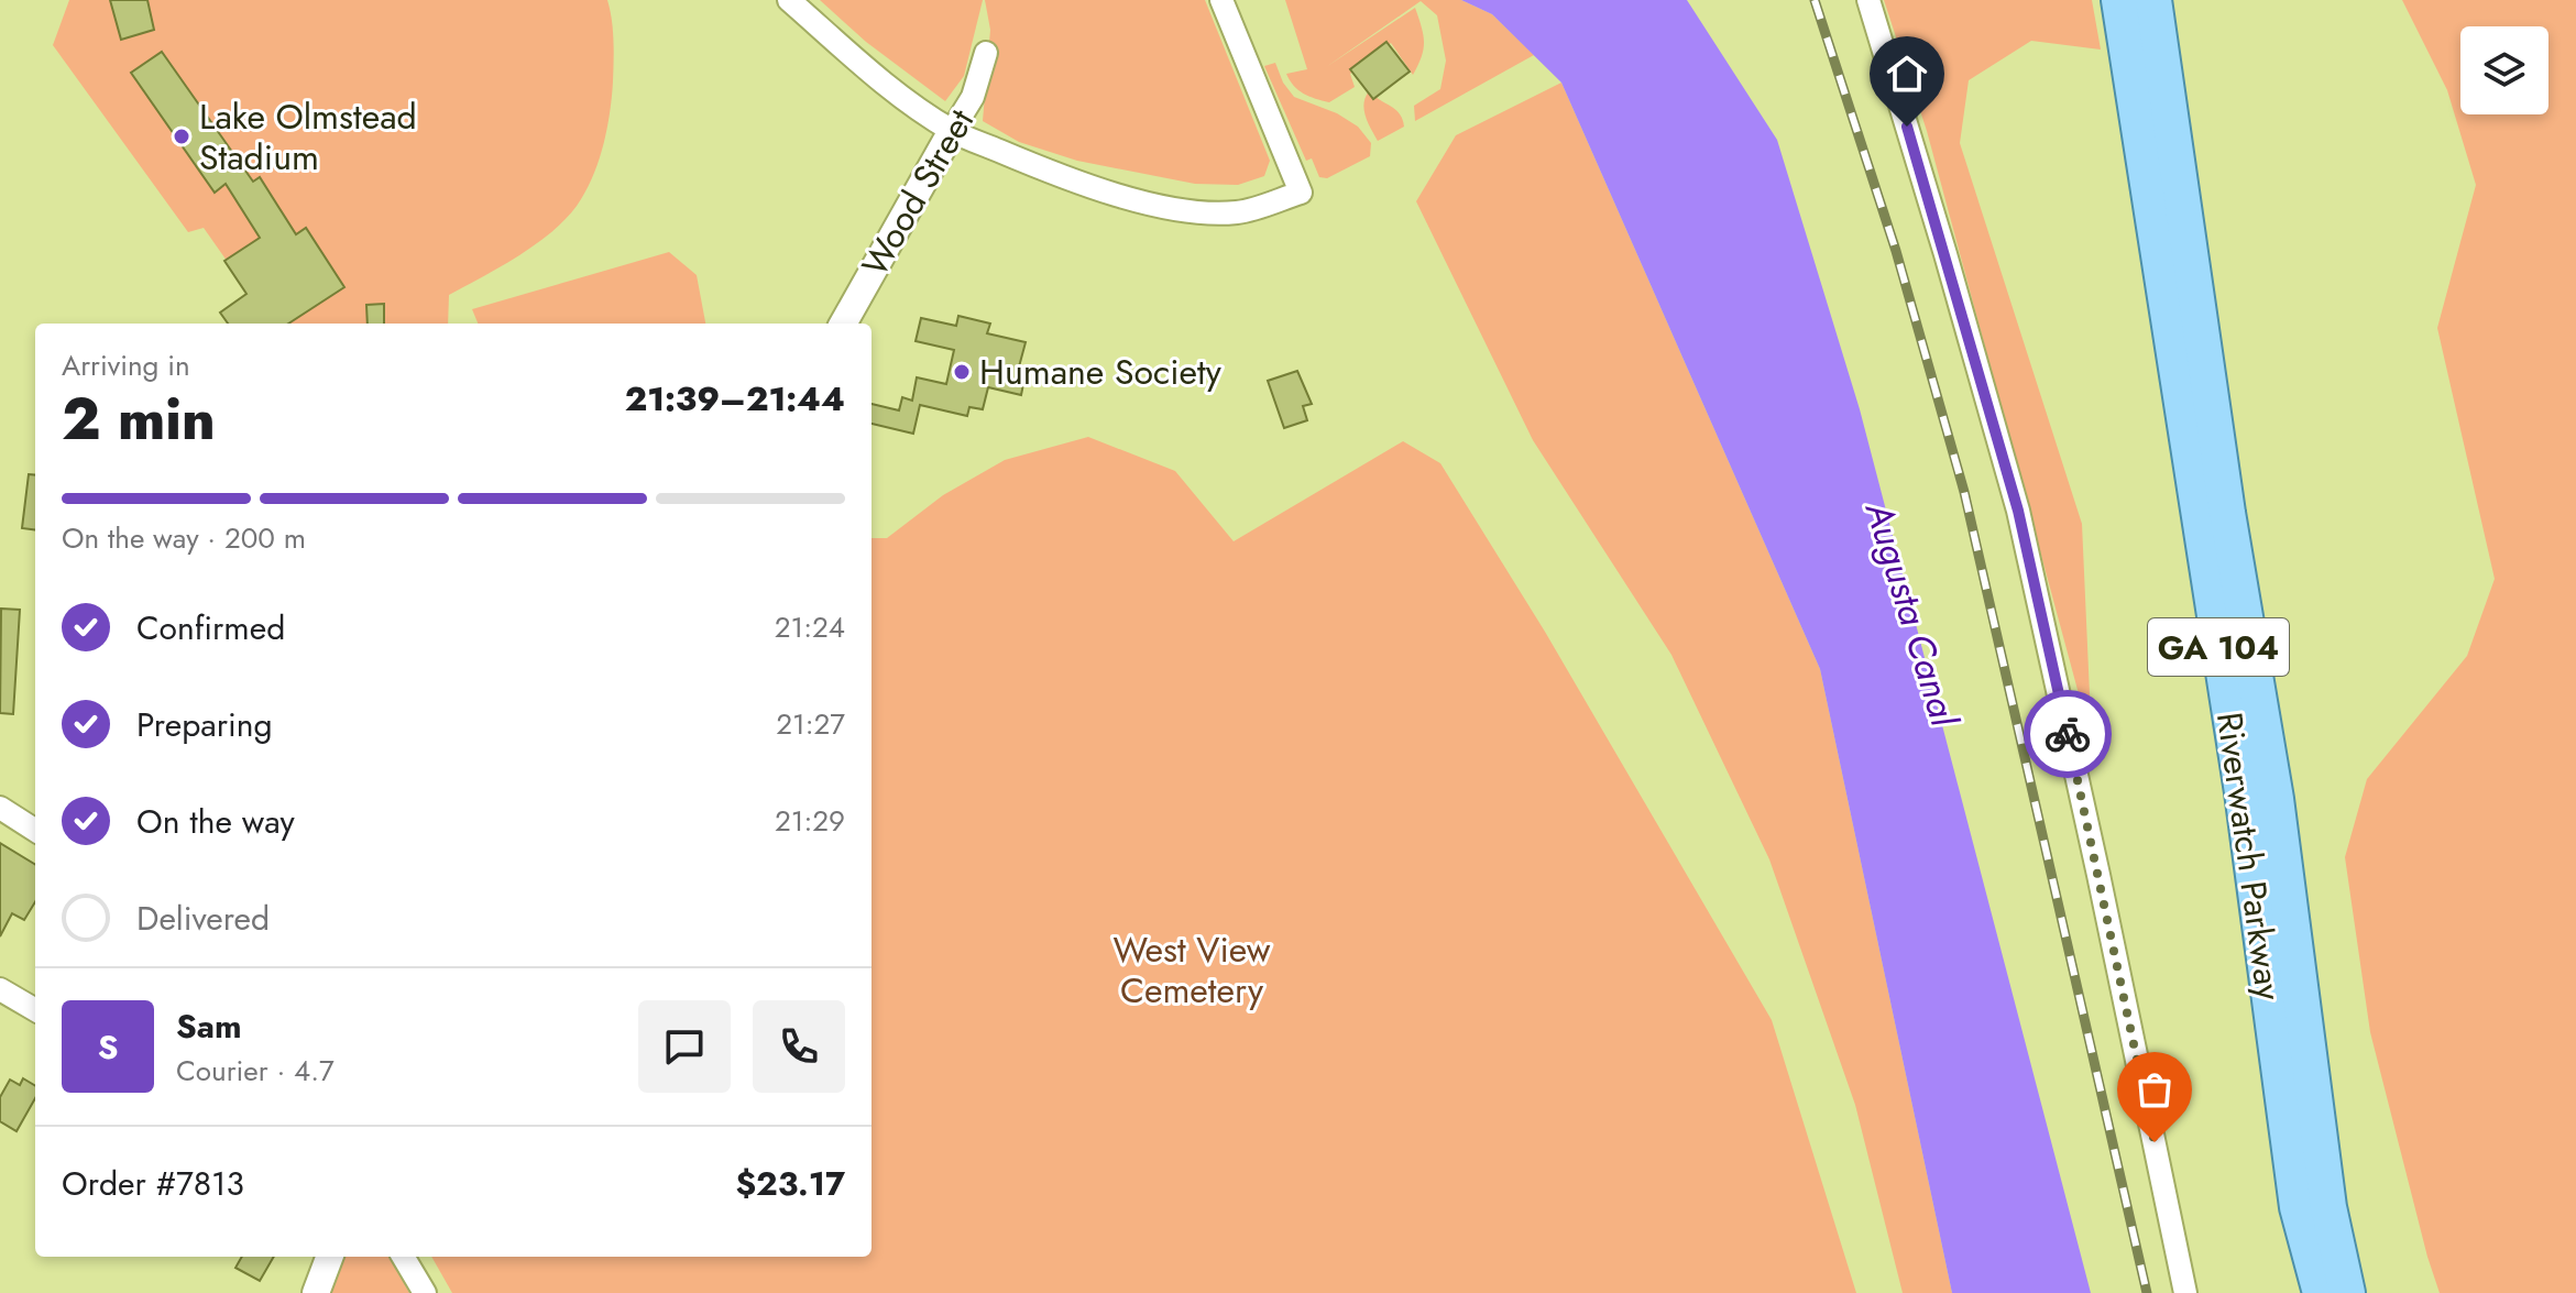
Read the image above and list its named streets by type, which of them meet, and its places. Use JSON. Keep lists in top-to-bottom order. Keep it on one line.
{"streets":{"main road":["GA 104","Riverwatch Parkway"],"street":["Wood Street"]},"water":["Augusta Canal"],"parks":["West View Cemetery"],"places":["Lake Olmstead Stadium","Humane Society"],"page":{"heading":["2 min","Arriving in","21:39–21:44"],"panel":["Sam","Courier · 4.7","Order #7813","$23.17"],"bar":"On the way · 200 m","list":[["Confirmed","21:24"],["Preparing","21:27"],["On the way","21:29"],"Delivered"],"round":"S"}}
